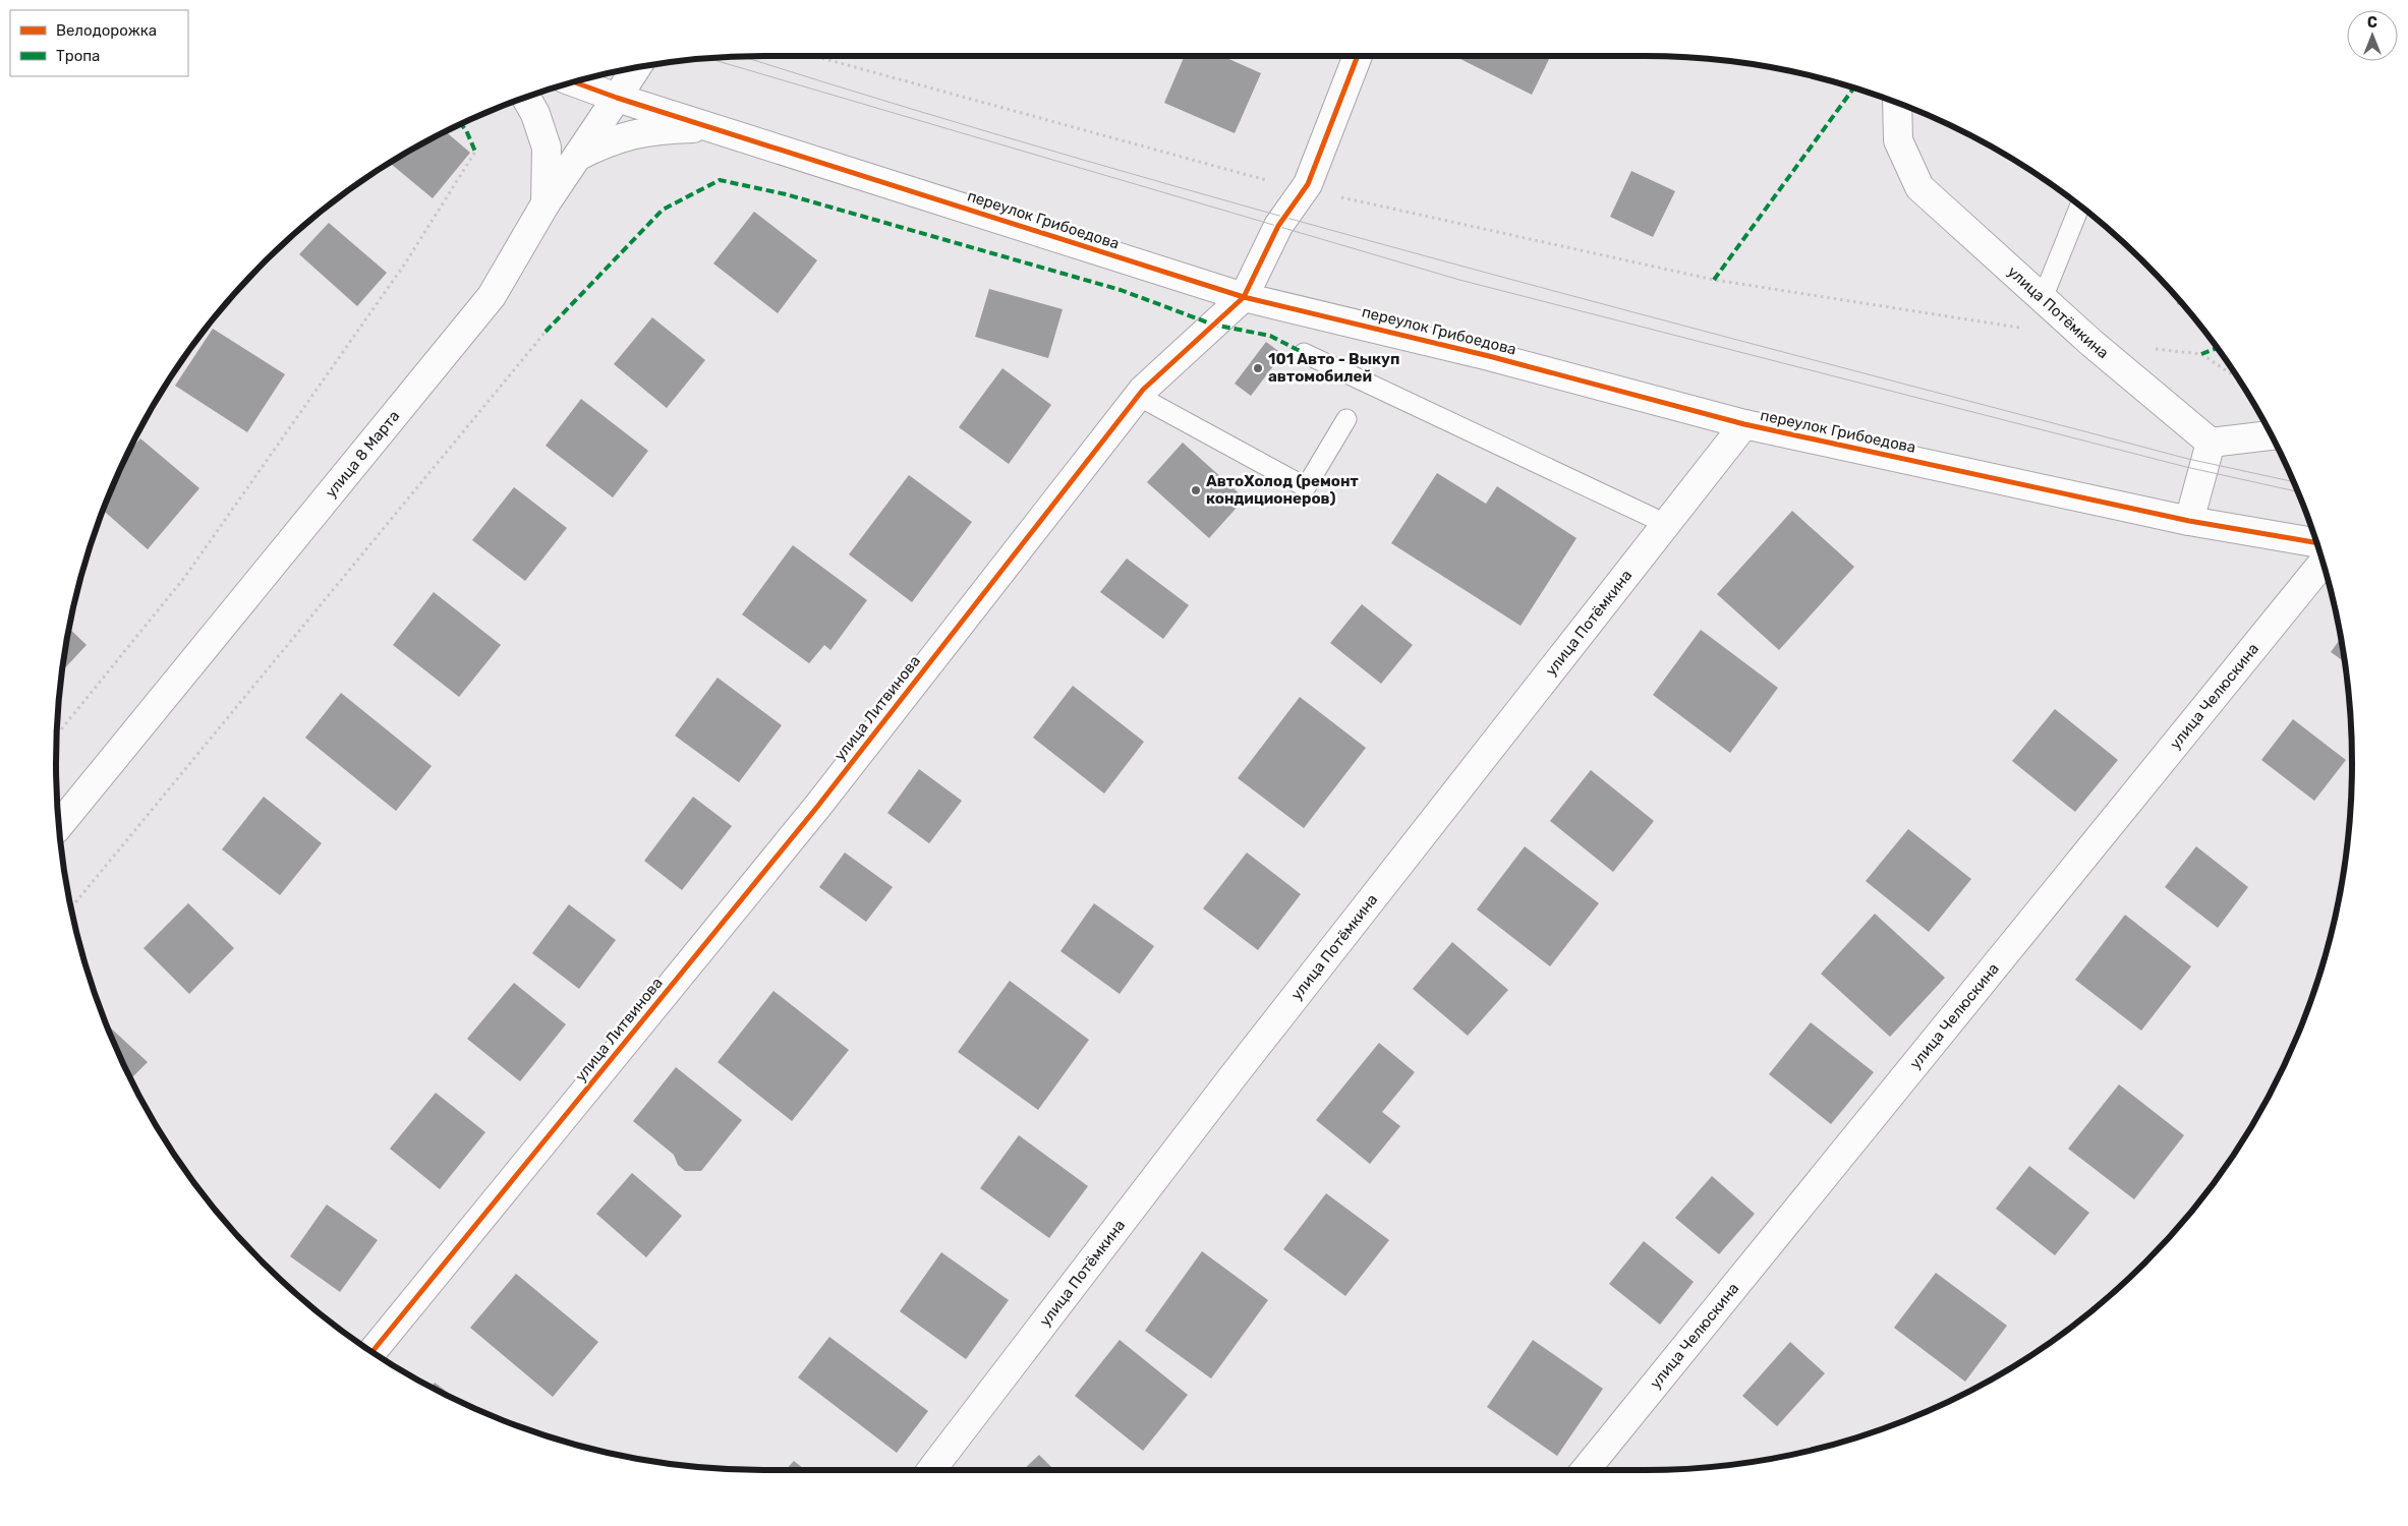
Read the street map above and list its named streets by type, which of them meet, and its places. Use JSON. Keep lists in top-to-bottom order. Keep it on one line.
{"streets":{"street":["переулок Грибоедова","улица Потёмкина","улица 8 Марта","улица Челюскина","улица Литвинова"]},"crossings":[["переулок Грибоедова","улица Потёмкина"],["переулок Грибоедова","улица 8 Марта"],["переулок Грибоедова","улица Литвинова"]],"places":["101 Авто - Выкуп автомобилей","АвтоХолод (ремонт кондиционеров)"],"legend":["Велодорожка","Тропа"],"north":"top"}
